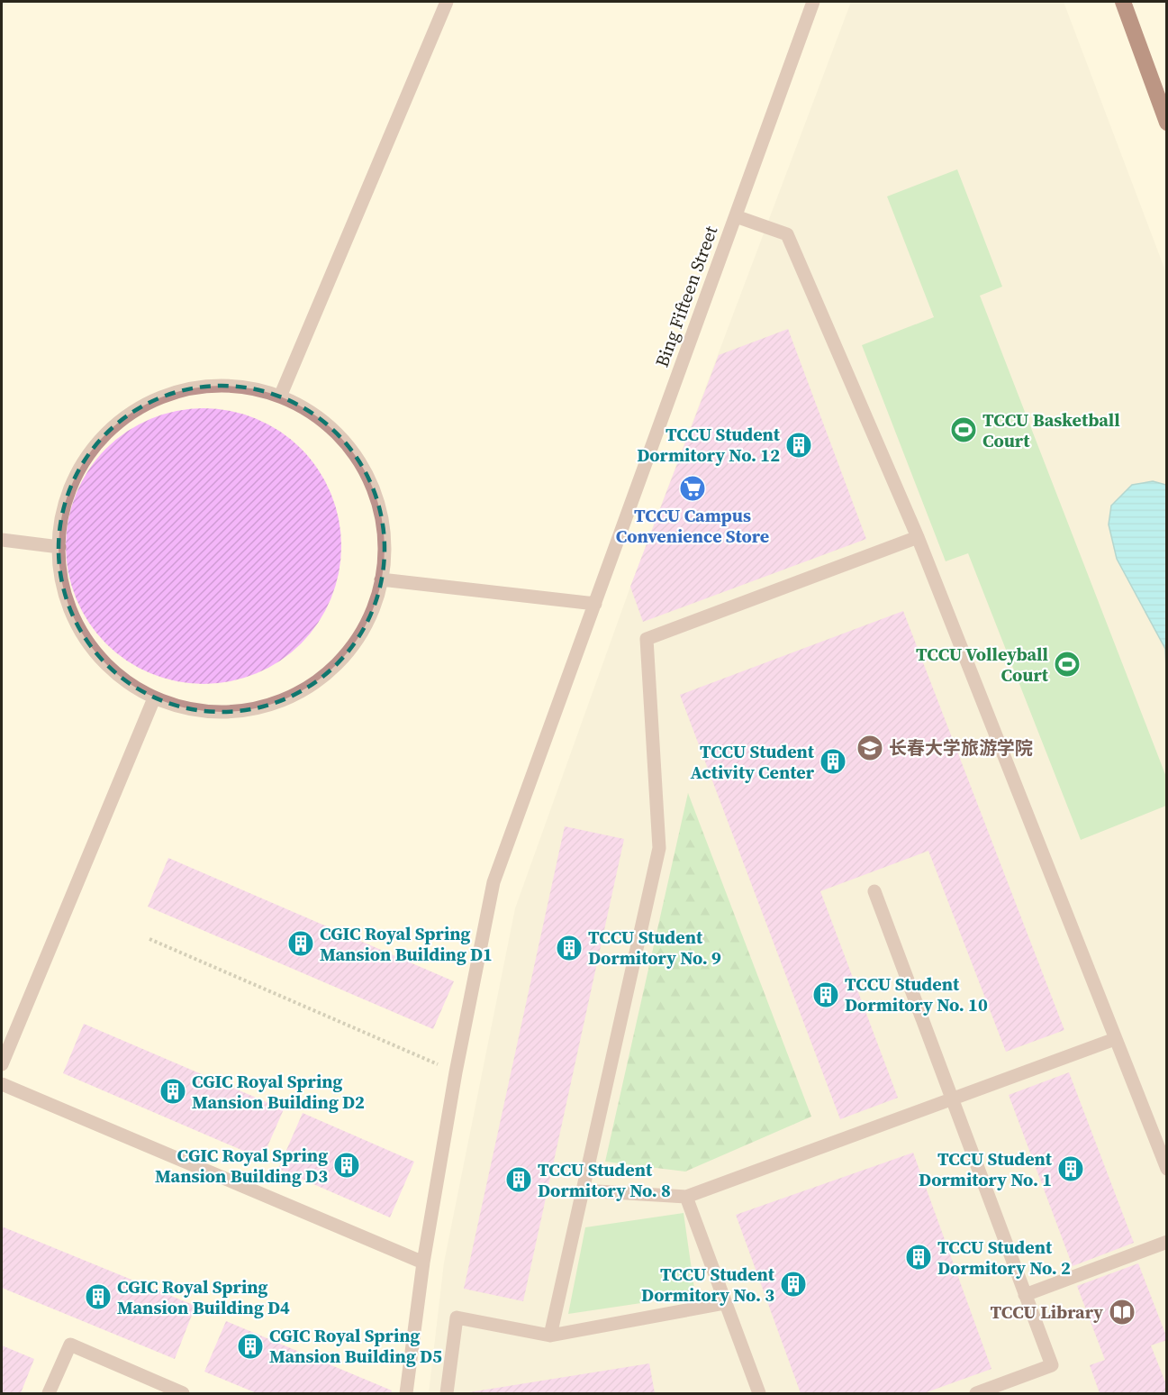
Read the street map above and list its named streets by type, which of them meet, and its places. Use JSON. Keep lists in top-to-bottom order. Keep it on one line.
{"streets":{"street":["Bing Fifteen Street"]},"places":{"sports":["TCCU Basketball Court","TCCU Volleyball Court"],"building":["TCCU Student Dormitory No. 12","TCCU Student Activity Center","CGIC Royal Spring Mansion Building D1","TCCU Student Dormitory No. 9","TCCU Student Dormitory No. 10","CGIC Royal Spring Mansion Building D2","CGIC Royal Spring Mansion Building D3","TCCU Student Dormitory No. 1","TCCU Student Dormitory No. 8","TCCU Student Dormitory No. 2","TCCU Student Dormitory No. 3","CGIC Royal Spring Mansion Building D4","CGIC Royal Spring Mansion Building D5"],"supermarket":["TCCU Campus Convenience Store"],"school or university":["长春大学旅游学院"],"library":["TCCU Library"]}}
